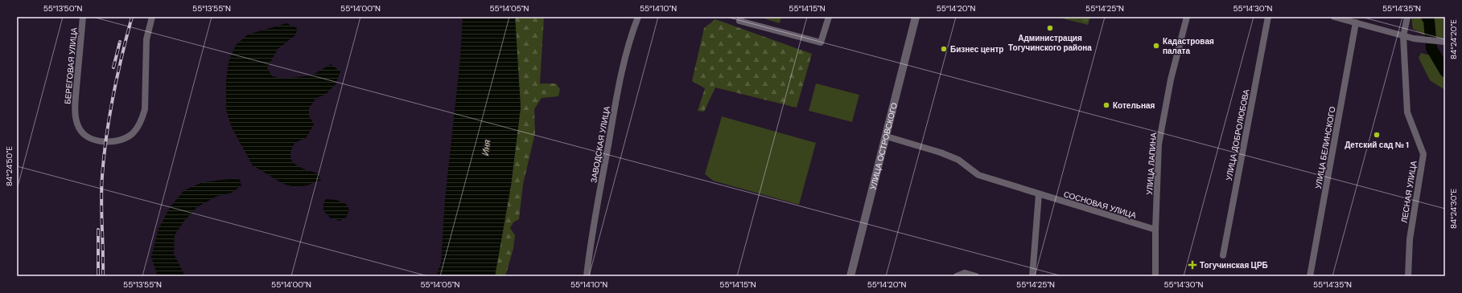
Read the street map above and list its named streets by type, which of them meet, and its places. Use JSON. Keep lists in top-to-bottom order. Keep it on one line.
{"streets":{"street":["БЕРЕГОВАЯ УЛИЦА","УЛИЦА ДОБРОЛЮБОВА","ЗАВОДСКАЯ УЛИЦА","УЛИЦА ОСТРОВСКОГО","УЛИЦА БЕЛИНСКОГО","УЛИЦА ЛАПИНА","ЛЕСНАЯ УЛИЦА","СОСНОВАЯ УЛИЦА"]},"crossings":[["УЛИЦА ОСТРОВСКОГО","СОСНОВАЯ УЛИЦА"],["УЛИЦА ЛАПИНА","СОСНОВАЯ УЛИЦА"]],"water":["Иня"],"places":{"other":["Администрация Тогучинского района","Кадастровая палата","Бизнес центр","Котельная","Детский сад № 1"],"health":["Тогучинская ЦРБ"]},"coordinates":["55°13'50\"N","55°13'55\"N","55°14'00\"N","55°14'05\"N","55°14'10\"N","55°14'15\"N","55°14'20\"N","55°14'25\"N","55°14'30\"N","55°14'35\"N","84°24'20\"E","84°24'50\"E","84°24'30\"E"]}
